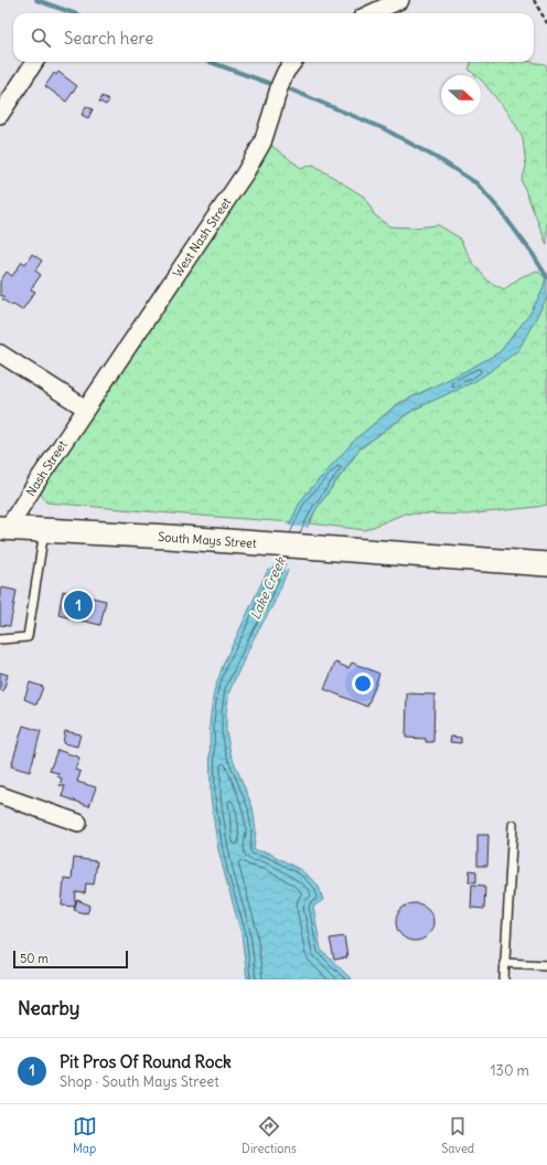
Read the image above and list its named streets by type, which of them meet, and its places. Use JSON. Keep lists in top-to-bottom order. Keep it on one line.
{"streets":{"main road":["South Mays Street"],"street":["West Nash Street","Nash Street"]},"crossings":[["West Nash Street","Nash Street"],["Nash Street","South Mays Street"]],"water":["Lake Creek"],"scale_bar":"50 m","north":"right","page":{"search":"Search here","pins":"1","scale":"50 m","heading":"Nearby","list":[{"mark":"1","name":"Pit Pros Of Round Rock","note":"Shop · South Mays Street","value":"130 m"}],"nav":["Map","Directions","Saved"]}}
